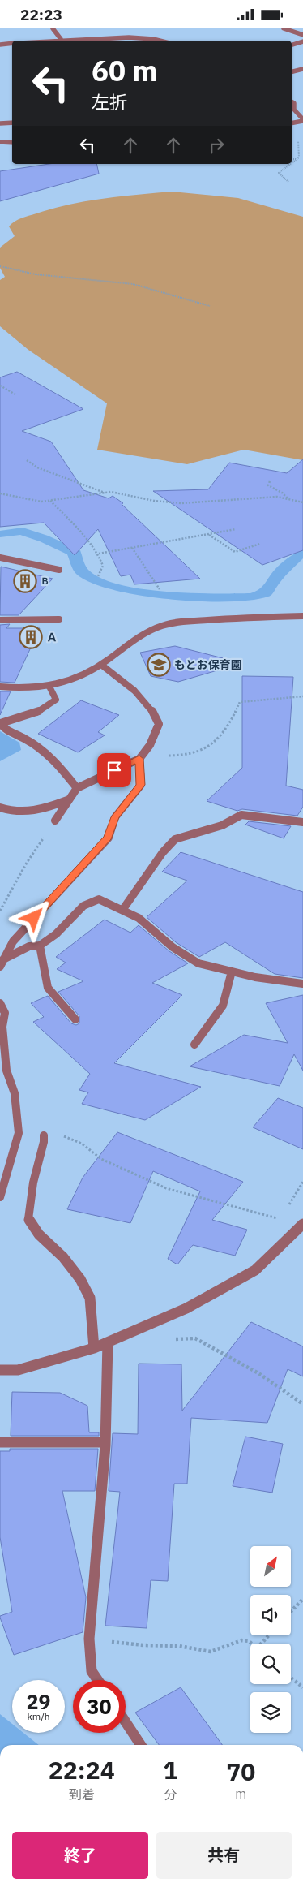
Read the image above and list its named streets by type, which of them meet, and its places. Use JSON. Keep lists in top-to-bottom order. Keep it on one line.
{"places":{"building":["Ｂ","Ａ"],"school or university":["もとお保育園"]},"north":"top right","page":{"status":"22:23","turn":["60 m","左折"],"speed":"29 km/h","limit":"30","eta":["22:24","到着","1","分","70","m"],"buttons":["終了","共有"]}}
